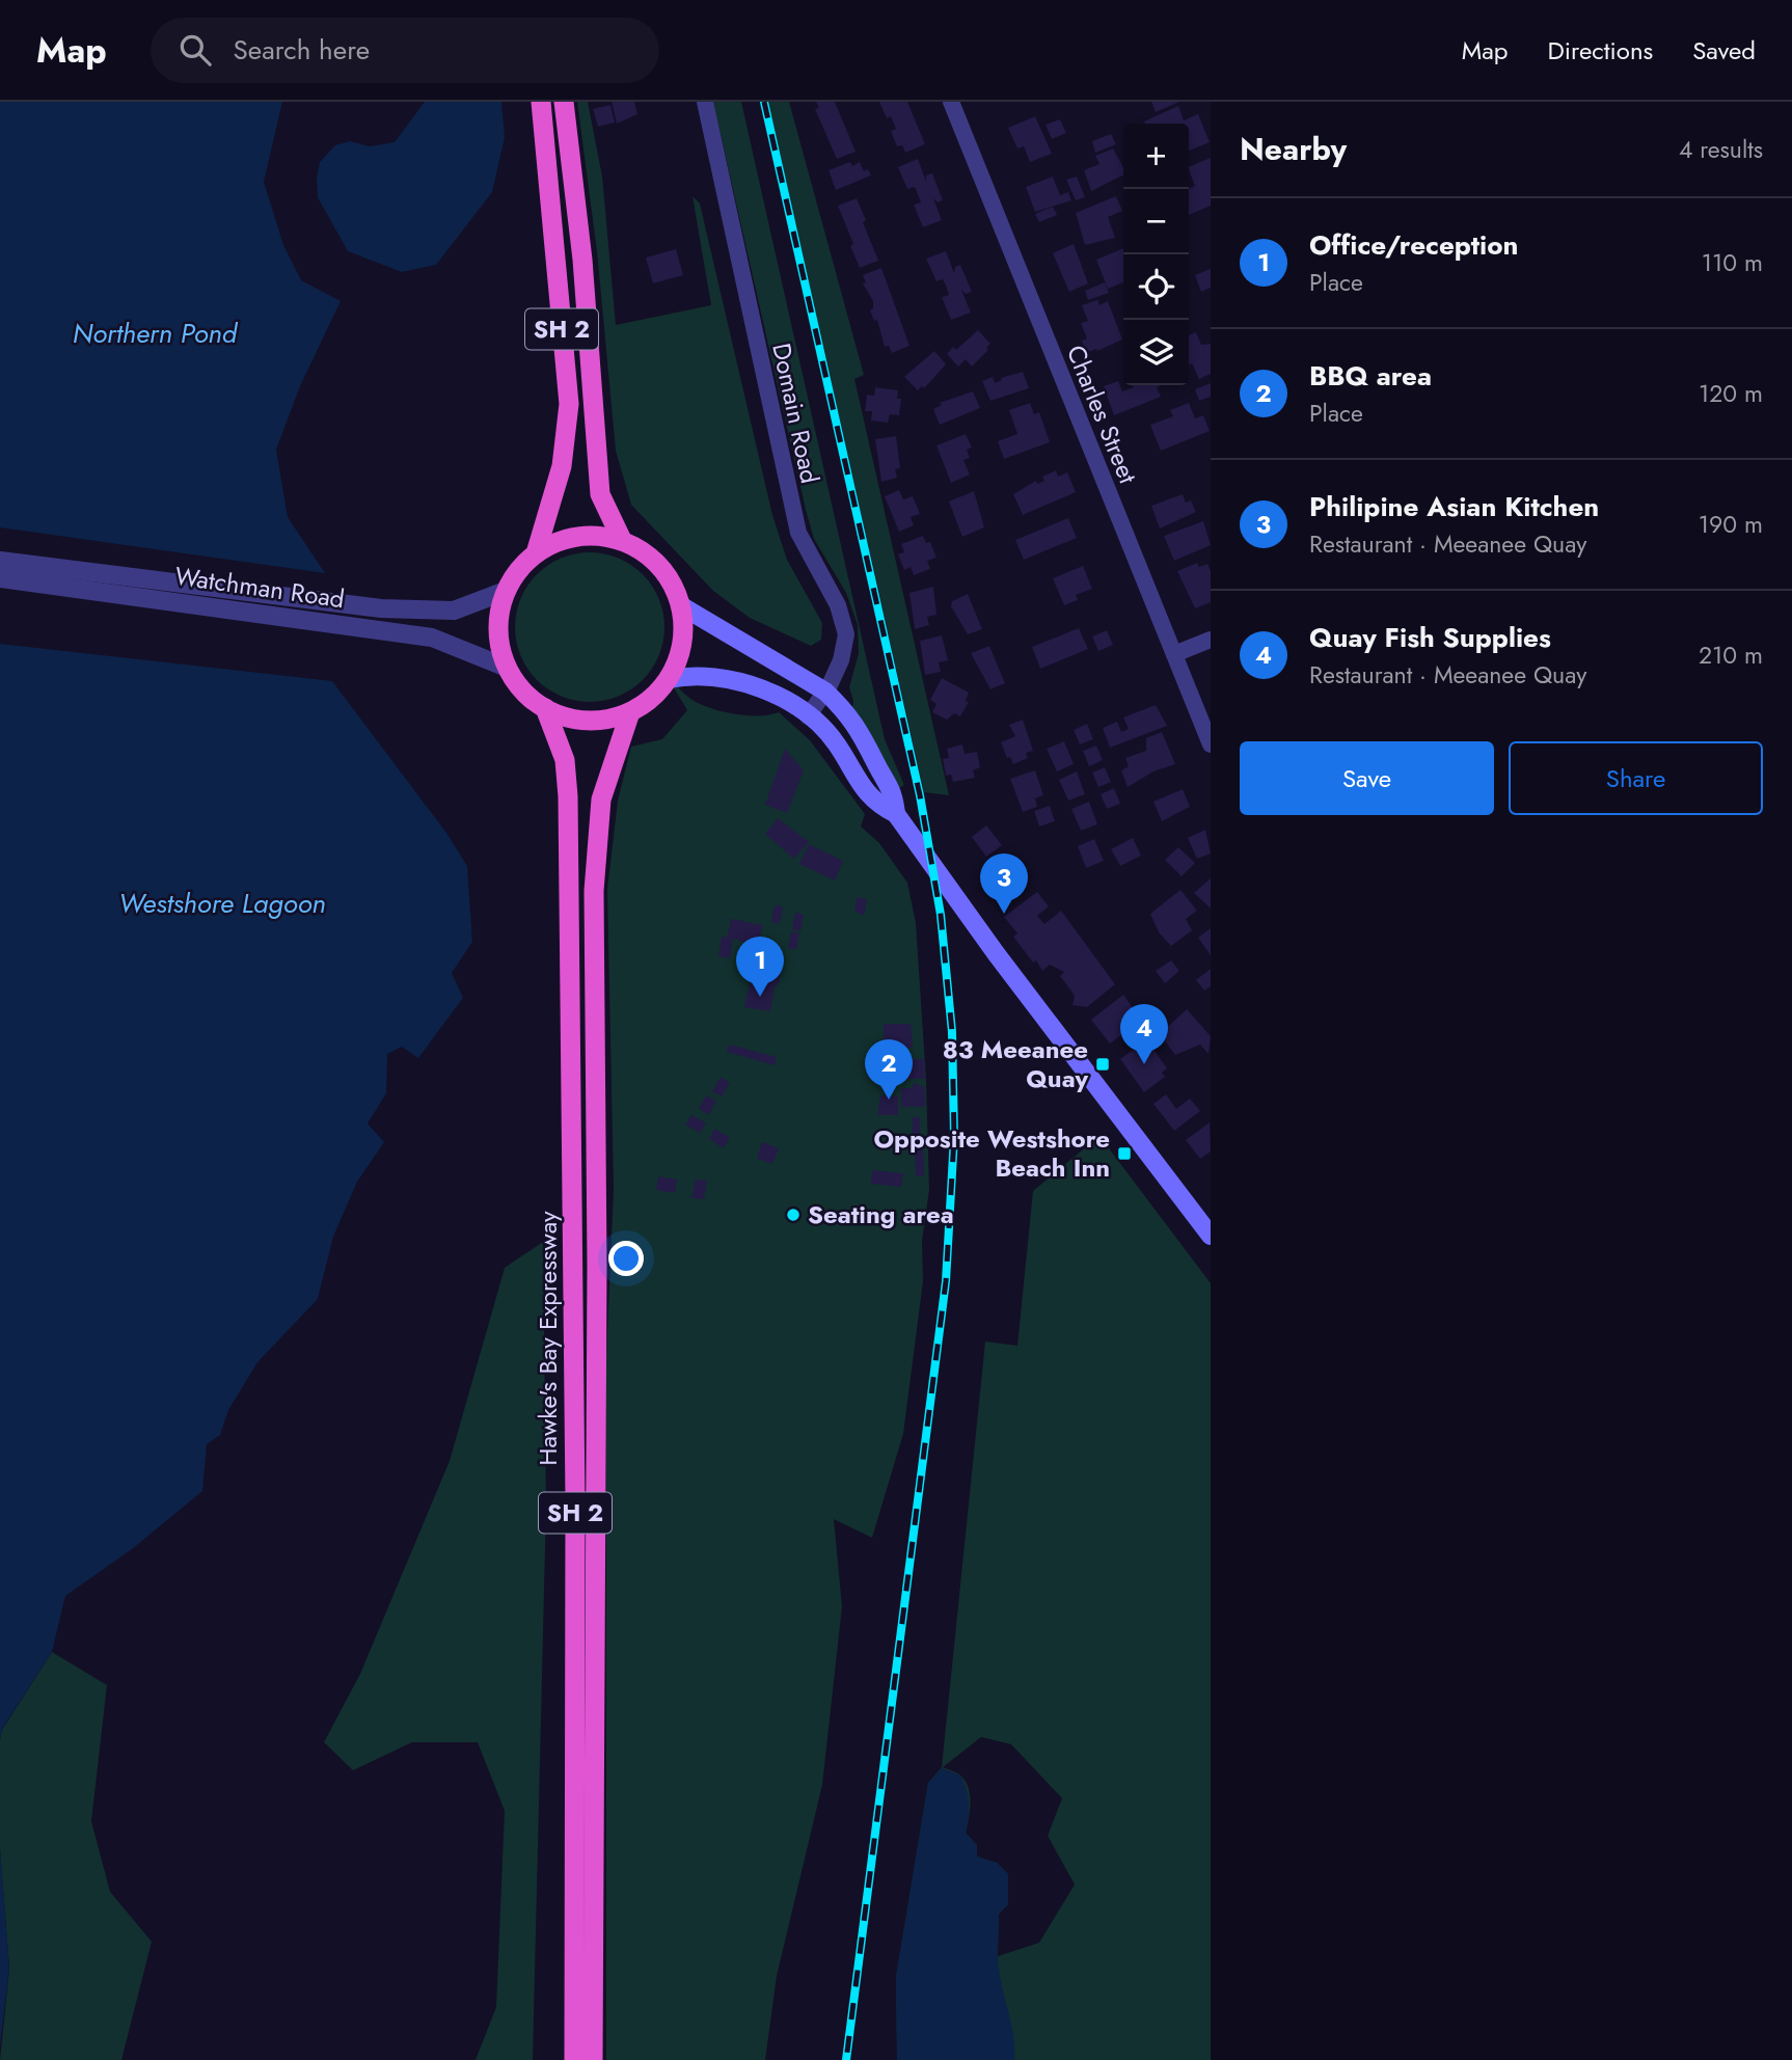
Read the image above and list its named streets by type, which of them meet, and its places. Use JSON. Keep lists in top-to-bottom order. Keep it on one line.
{"streets":{"highway":["SH 2","Hawke's Bay Expressway"],"street":["Domain Road","Charles Street","Watchman Road"]},"crossings":[["SH 2","Watchman Road"],["SH 2","Hawke's Bay Expressway"],["Watchman Road","Hawke's Bay Expressway"]],"water":["Northern Pond","Westshore Lagoon"],"places":{"transit":["83 Meeanee Quay","Opposite Westshore Beach Inn"],"other":["Seating area"]},"page":{"header":"Map","search":"Search here","nav":["Map","Directions","Saved"],"heading":["Nearby","4 results"],"map_buttons":["+","−"],"list":[{"mark":"1","name":"Office/reception","note":"Place","value":"110 m"},{"mark":"2","name":"BBQ area","note":"Place","value":"120 m"},{"mark":"3","name":"Philipine Asian Kitchen","note":"Restaurant · Meeanee Quay","value":"190 m"},{"mark":"4","name":"Quay Fish Supplies","note":"Restaurant · Meeanee Quay","value":"210 m"}],"buttons":["Save","Share"],"pins":["3","1","4","2"]}}
